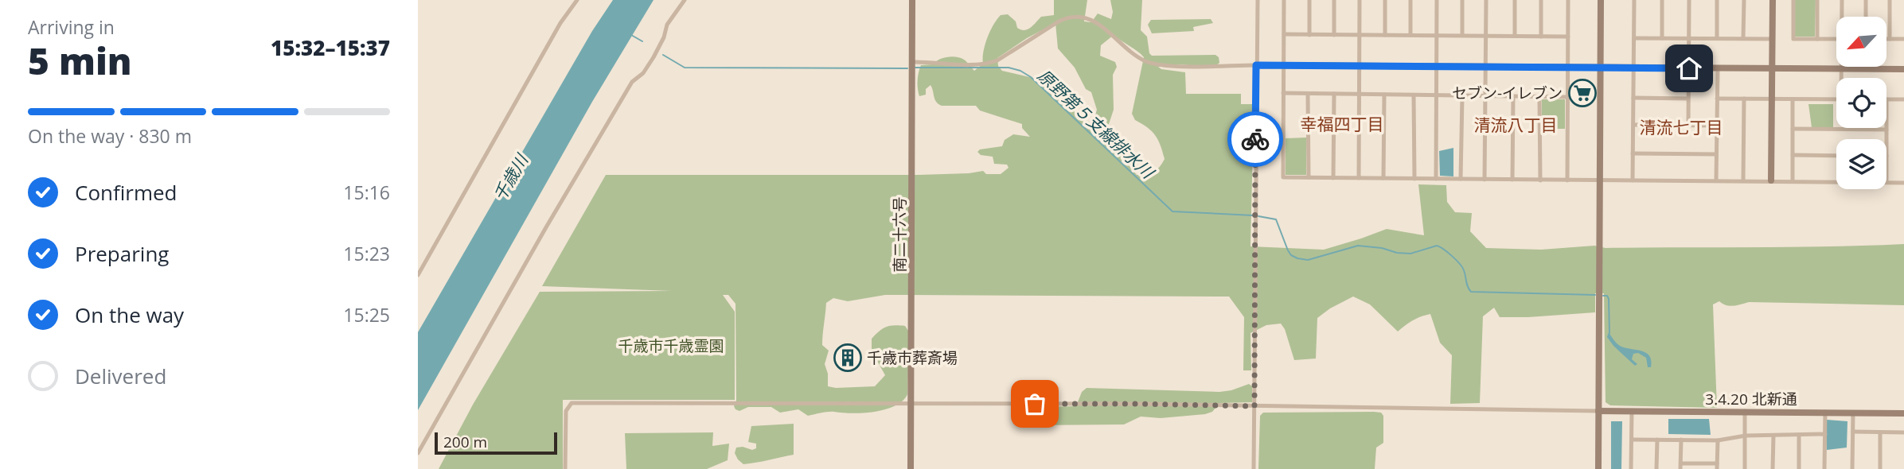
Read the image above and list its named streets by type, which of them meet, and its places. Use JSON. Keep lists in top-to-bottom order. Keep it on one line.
{"streets":{"street":["南二十六号","3.4.20 北新通"]},"districts":["幸福四丁目","清流八丁目","清流七丁目"],"water":["原野第５支線排水川","千歳川"],"parks":["千歳市千歳霊園"],"places":{"supermarket":["セブン-イレブン"],"building":["千歳市葬斎場"]},"scale_bar":"200 m","north":"bottom left","page":{"heading":["5 min","Arriving in","15:32–15:37"],"bar":"On the way · 830 m","list":[["Confirmed","15:16"],["Preparing","15:23"],["On the way","15:25"],"Delivered"],"scale":"200 m"}}
